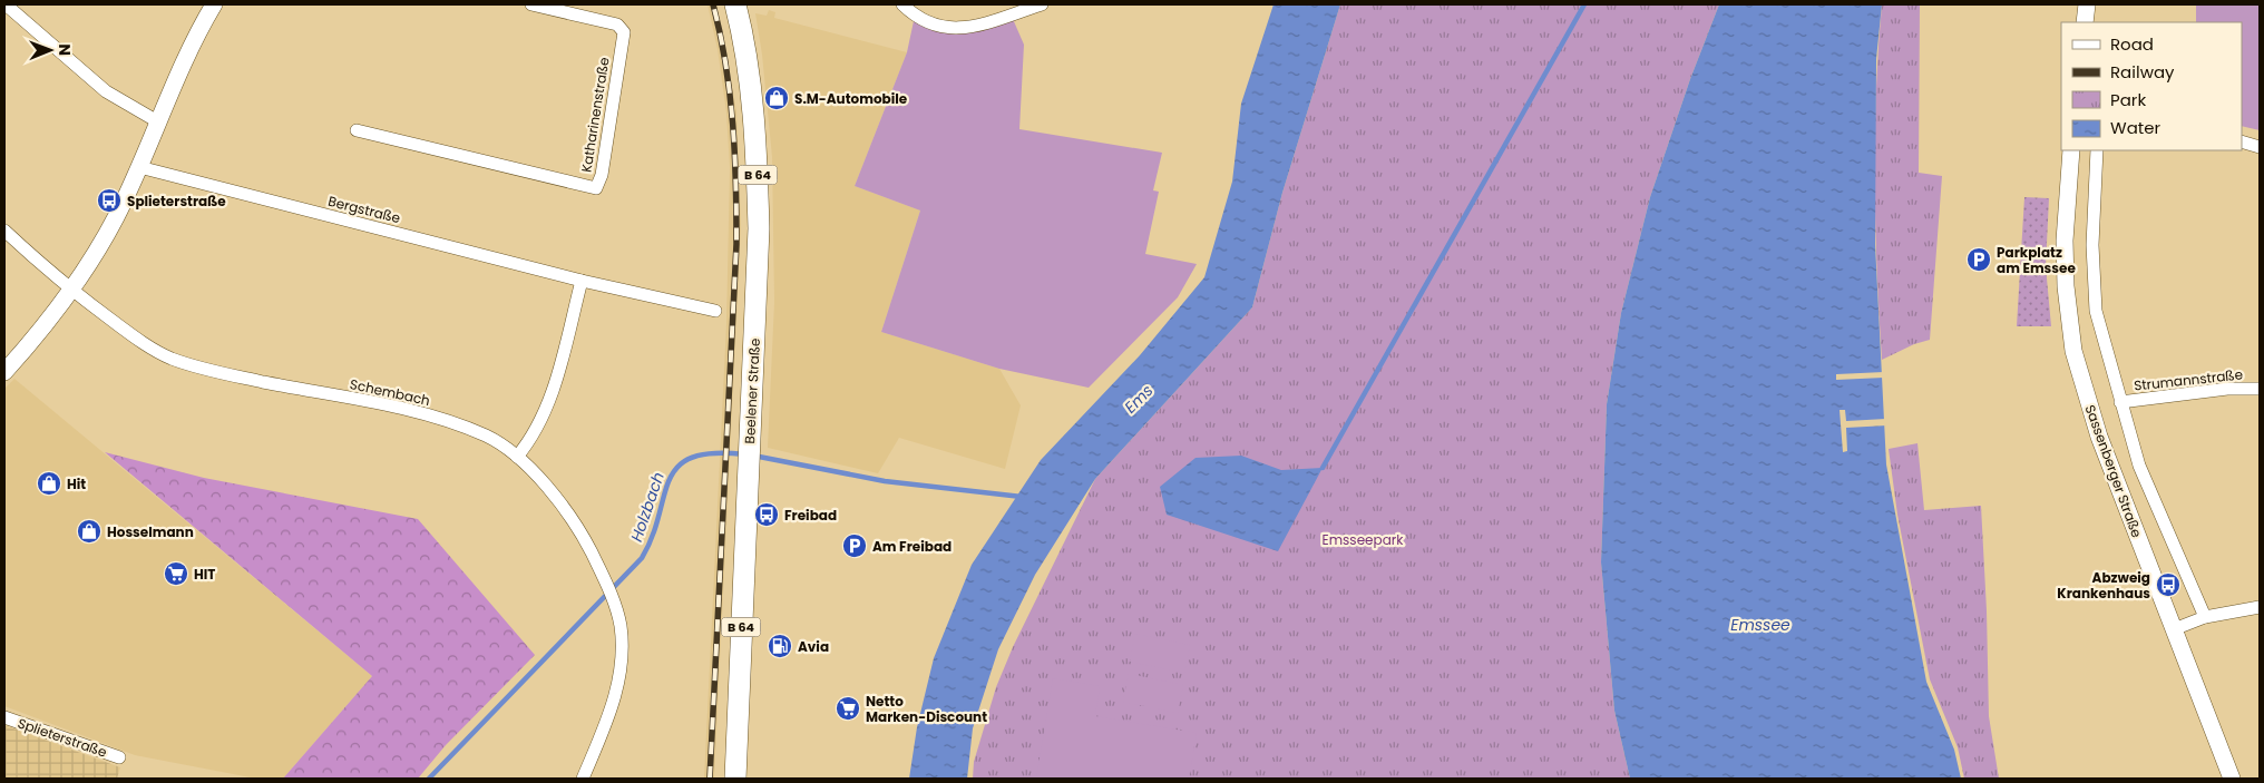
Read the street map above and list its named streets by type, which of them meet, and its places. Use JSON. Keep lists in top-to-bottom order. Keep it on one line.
{"streets":{"main road":["B 64","Beelener Straße"],"street":["Katharinenstraße","Bergstraße","Strumannstraße","Schembach","Sassenberger Straße","Splieterstraße"]},"crossings":[["Strumannstraße","Sassenberger Straße"]],"water":["Ems","Holzbach","Emssee"],"parks":["Emsseepark"],"places":{"shop":["S.M-Automobile","Hit","Hosselmann"],"bus stop":["Splieterstraße","Freibad","Abzweig Krankenhaus"],"parking":["Parkplatz am Emssee","Am Freibad"],"supermarket":["HIT","Netto Marken-Discount"],"fuel station":["Avia"]},"legend":["Road","Railway","Park","Water"],"north":"right"}
